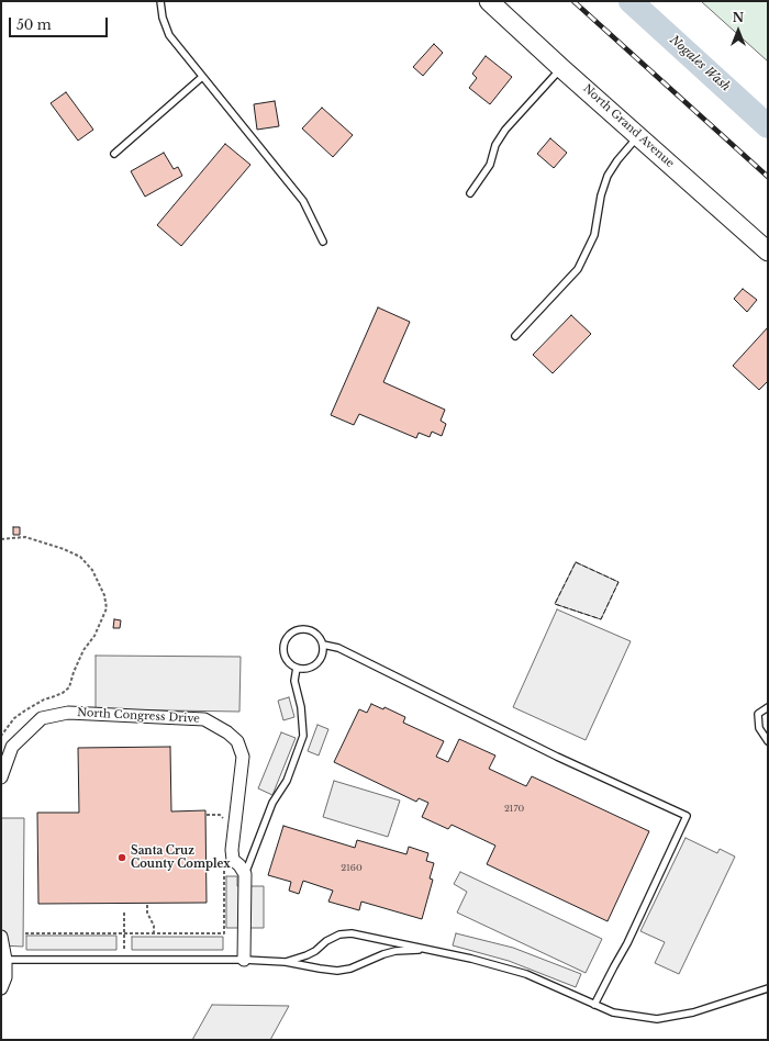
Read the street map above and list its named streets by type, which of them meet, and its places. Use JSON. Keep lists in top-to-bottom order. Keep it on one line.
{"streets":{"main road":["North Grand Avenue"],"street":["North Congress Drive"]},"water":["Nogales Wash"],"places":["Santa Cruz County Complex"],"house_numbers":["2170","2160"],"scale_bar":"50 m","north":"top"}
